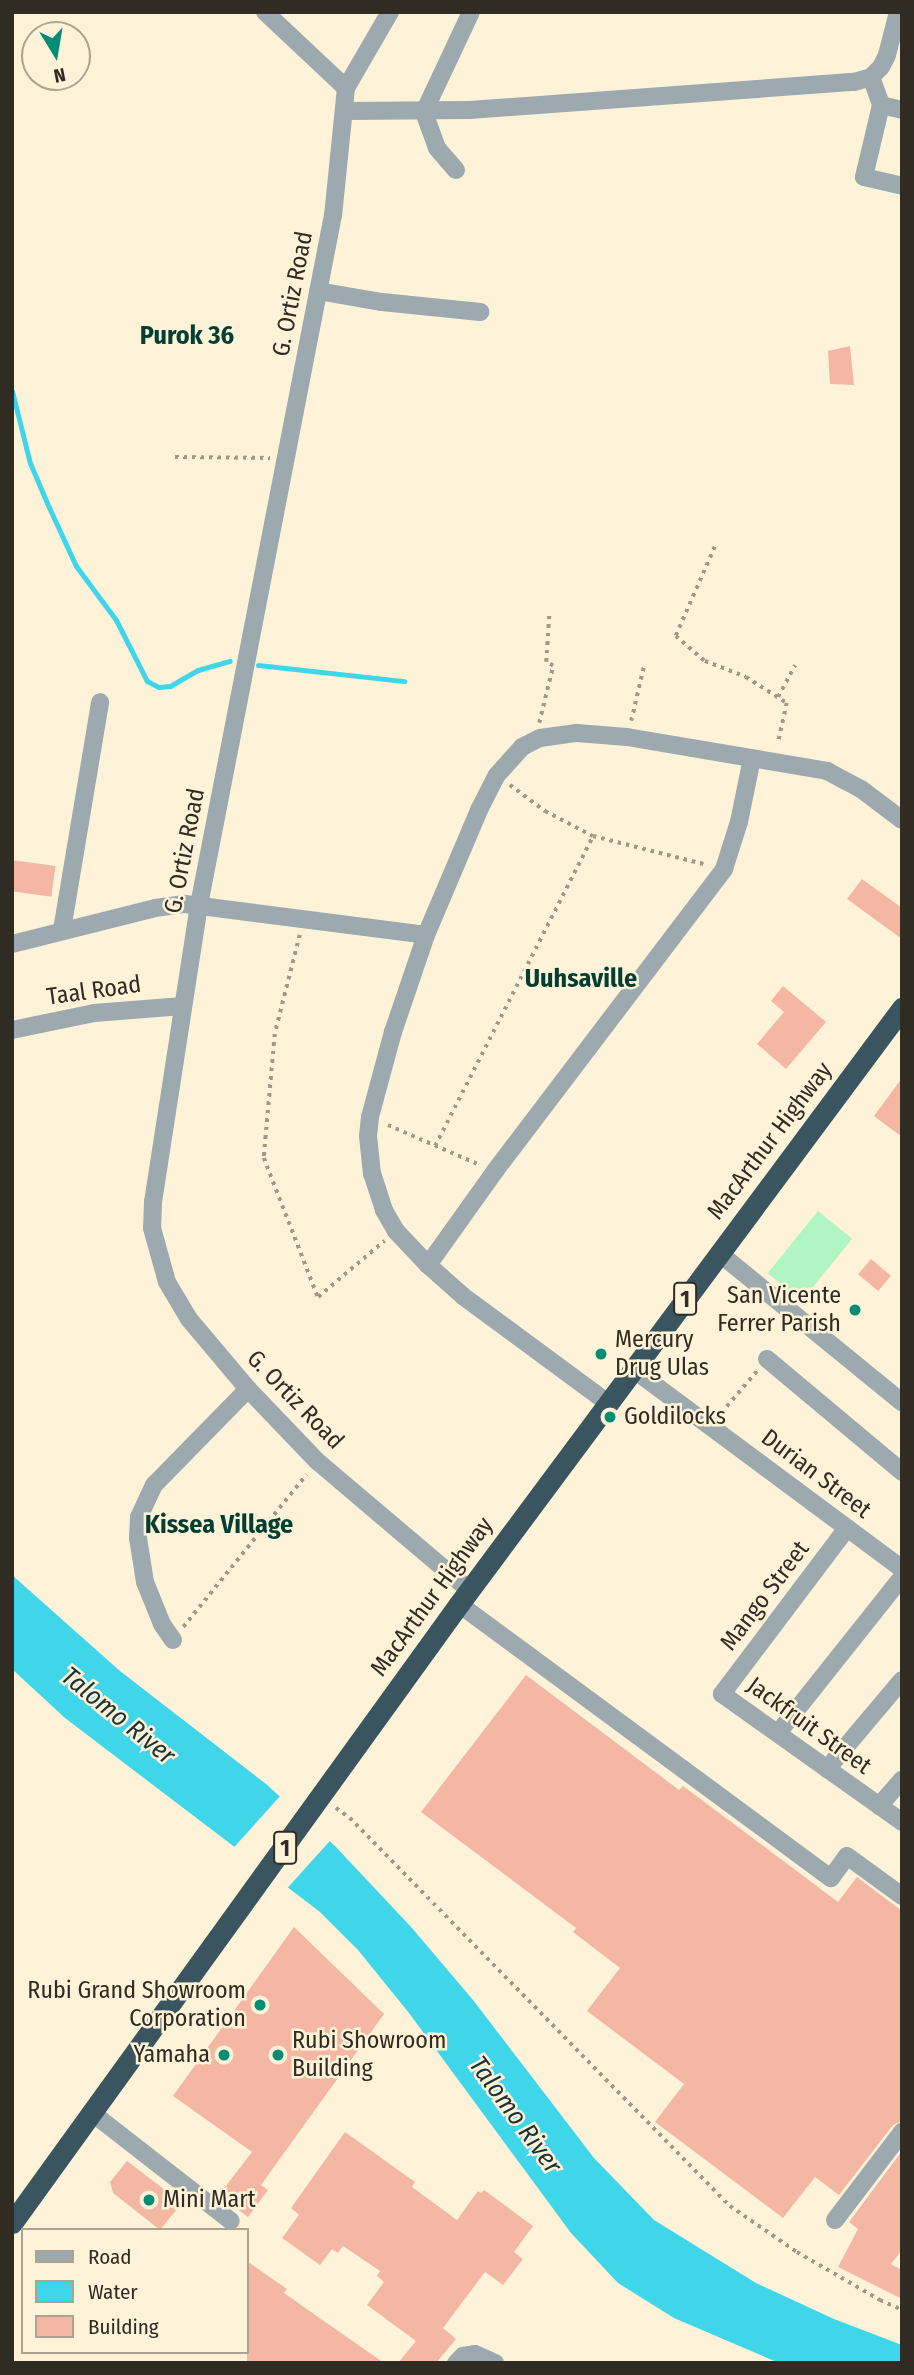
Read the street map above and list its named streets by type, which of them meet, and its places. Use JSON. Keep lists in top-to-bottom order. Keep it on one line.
{"streets":{"highway":["MacArthur Highway","1"],"street":["G. Ortiz Road","Taal Road","Durian Street","Mango Street","Jackfruit Street"]},"crossings":[["G. Ortiz Road","Taal Road"],["G. Ortiz Road","MacArthur Highway"],["MacArthur Highway","Durian Street"],["Durian Street","Mango Street"],["Mango Street","Jackfruit Street"]],"districts":["Purok 36","Uuhsaville","Kissea Village"],"water":["Talomo River"],"places":["San Vicente Ferrer Parish","Mercury Drug Ulas","Goldilocks","Rubi Grand Showroom Corporation","Yamaha","Rubi Showroom Building","Mini Mart"],"legend":["Road","Water","Building"],"north":"bottom"}
